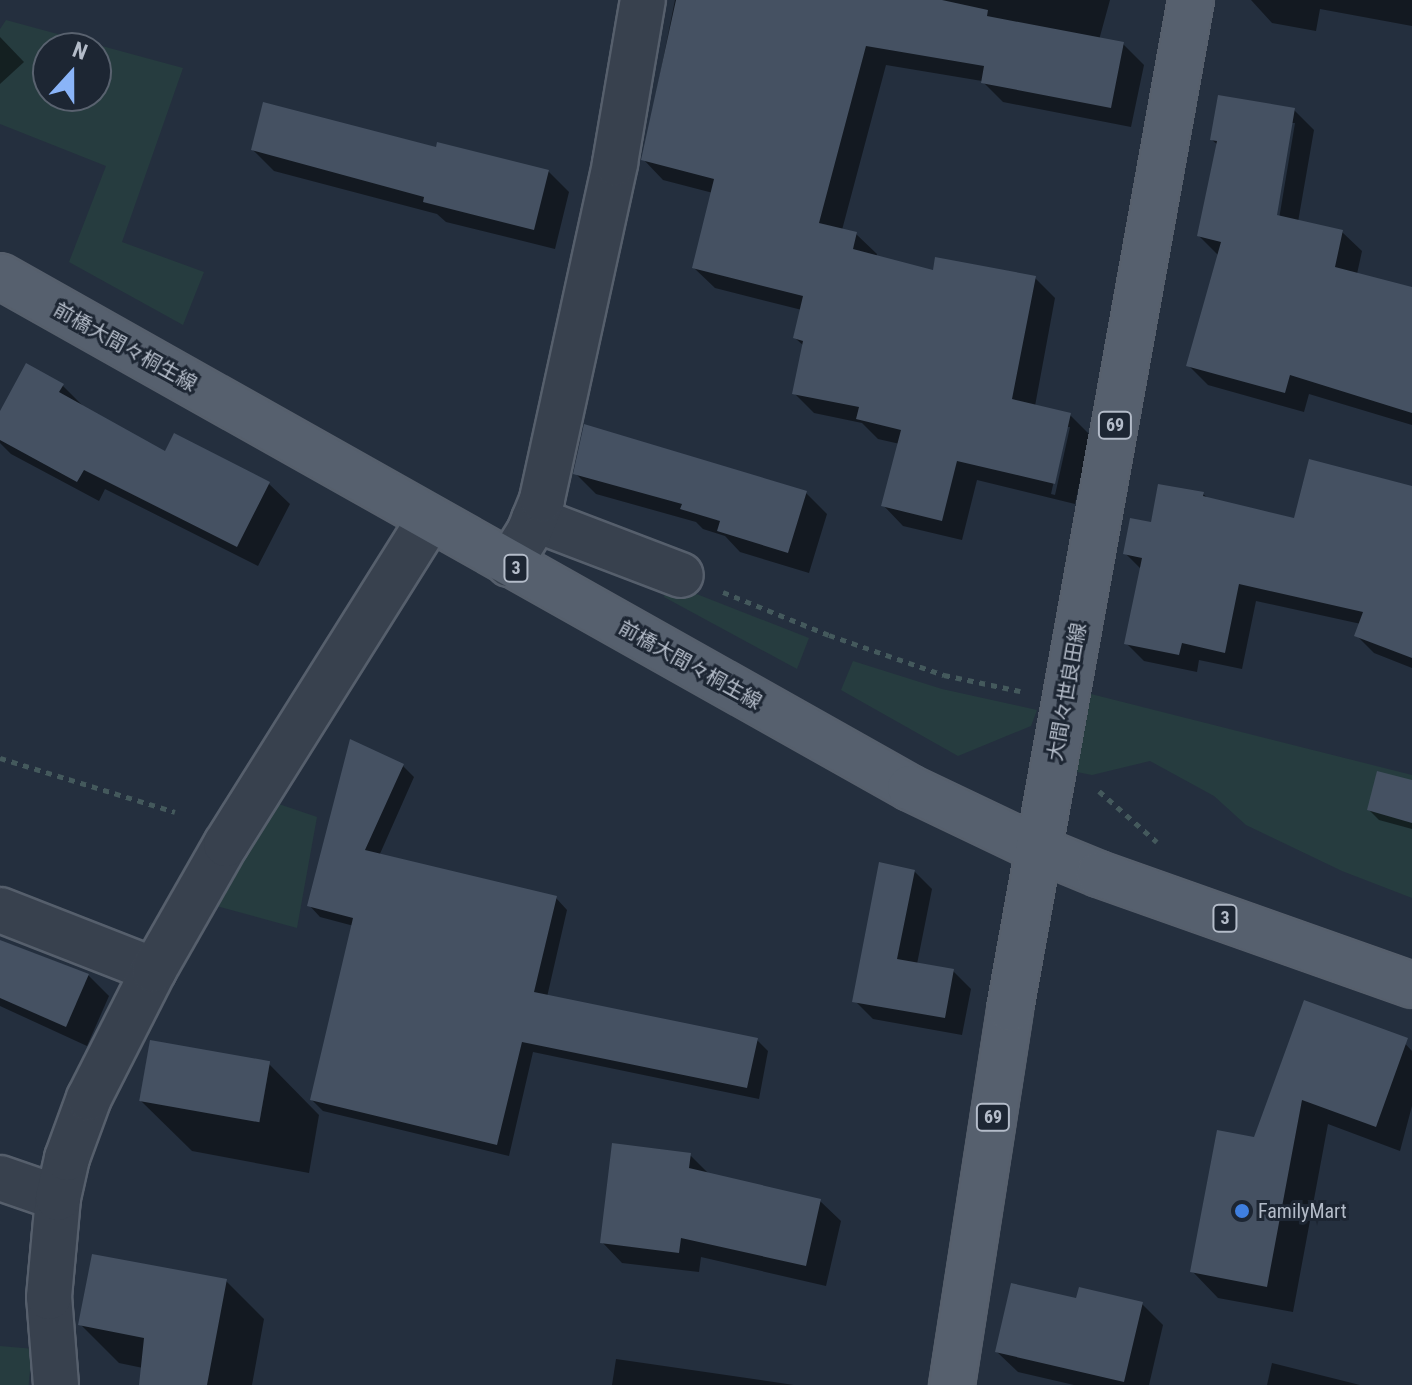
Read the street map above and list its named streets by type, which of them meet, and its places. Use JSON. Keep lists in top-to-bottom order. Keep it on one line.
{"streets":{"main road":["前橋大間々桐生線","69","3","大間々世良田線"]},"crossings":[["前橋大間々桐生線","大間々世良田線"]],"places":["FamilyMart"],"north":"top"}
